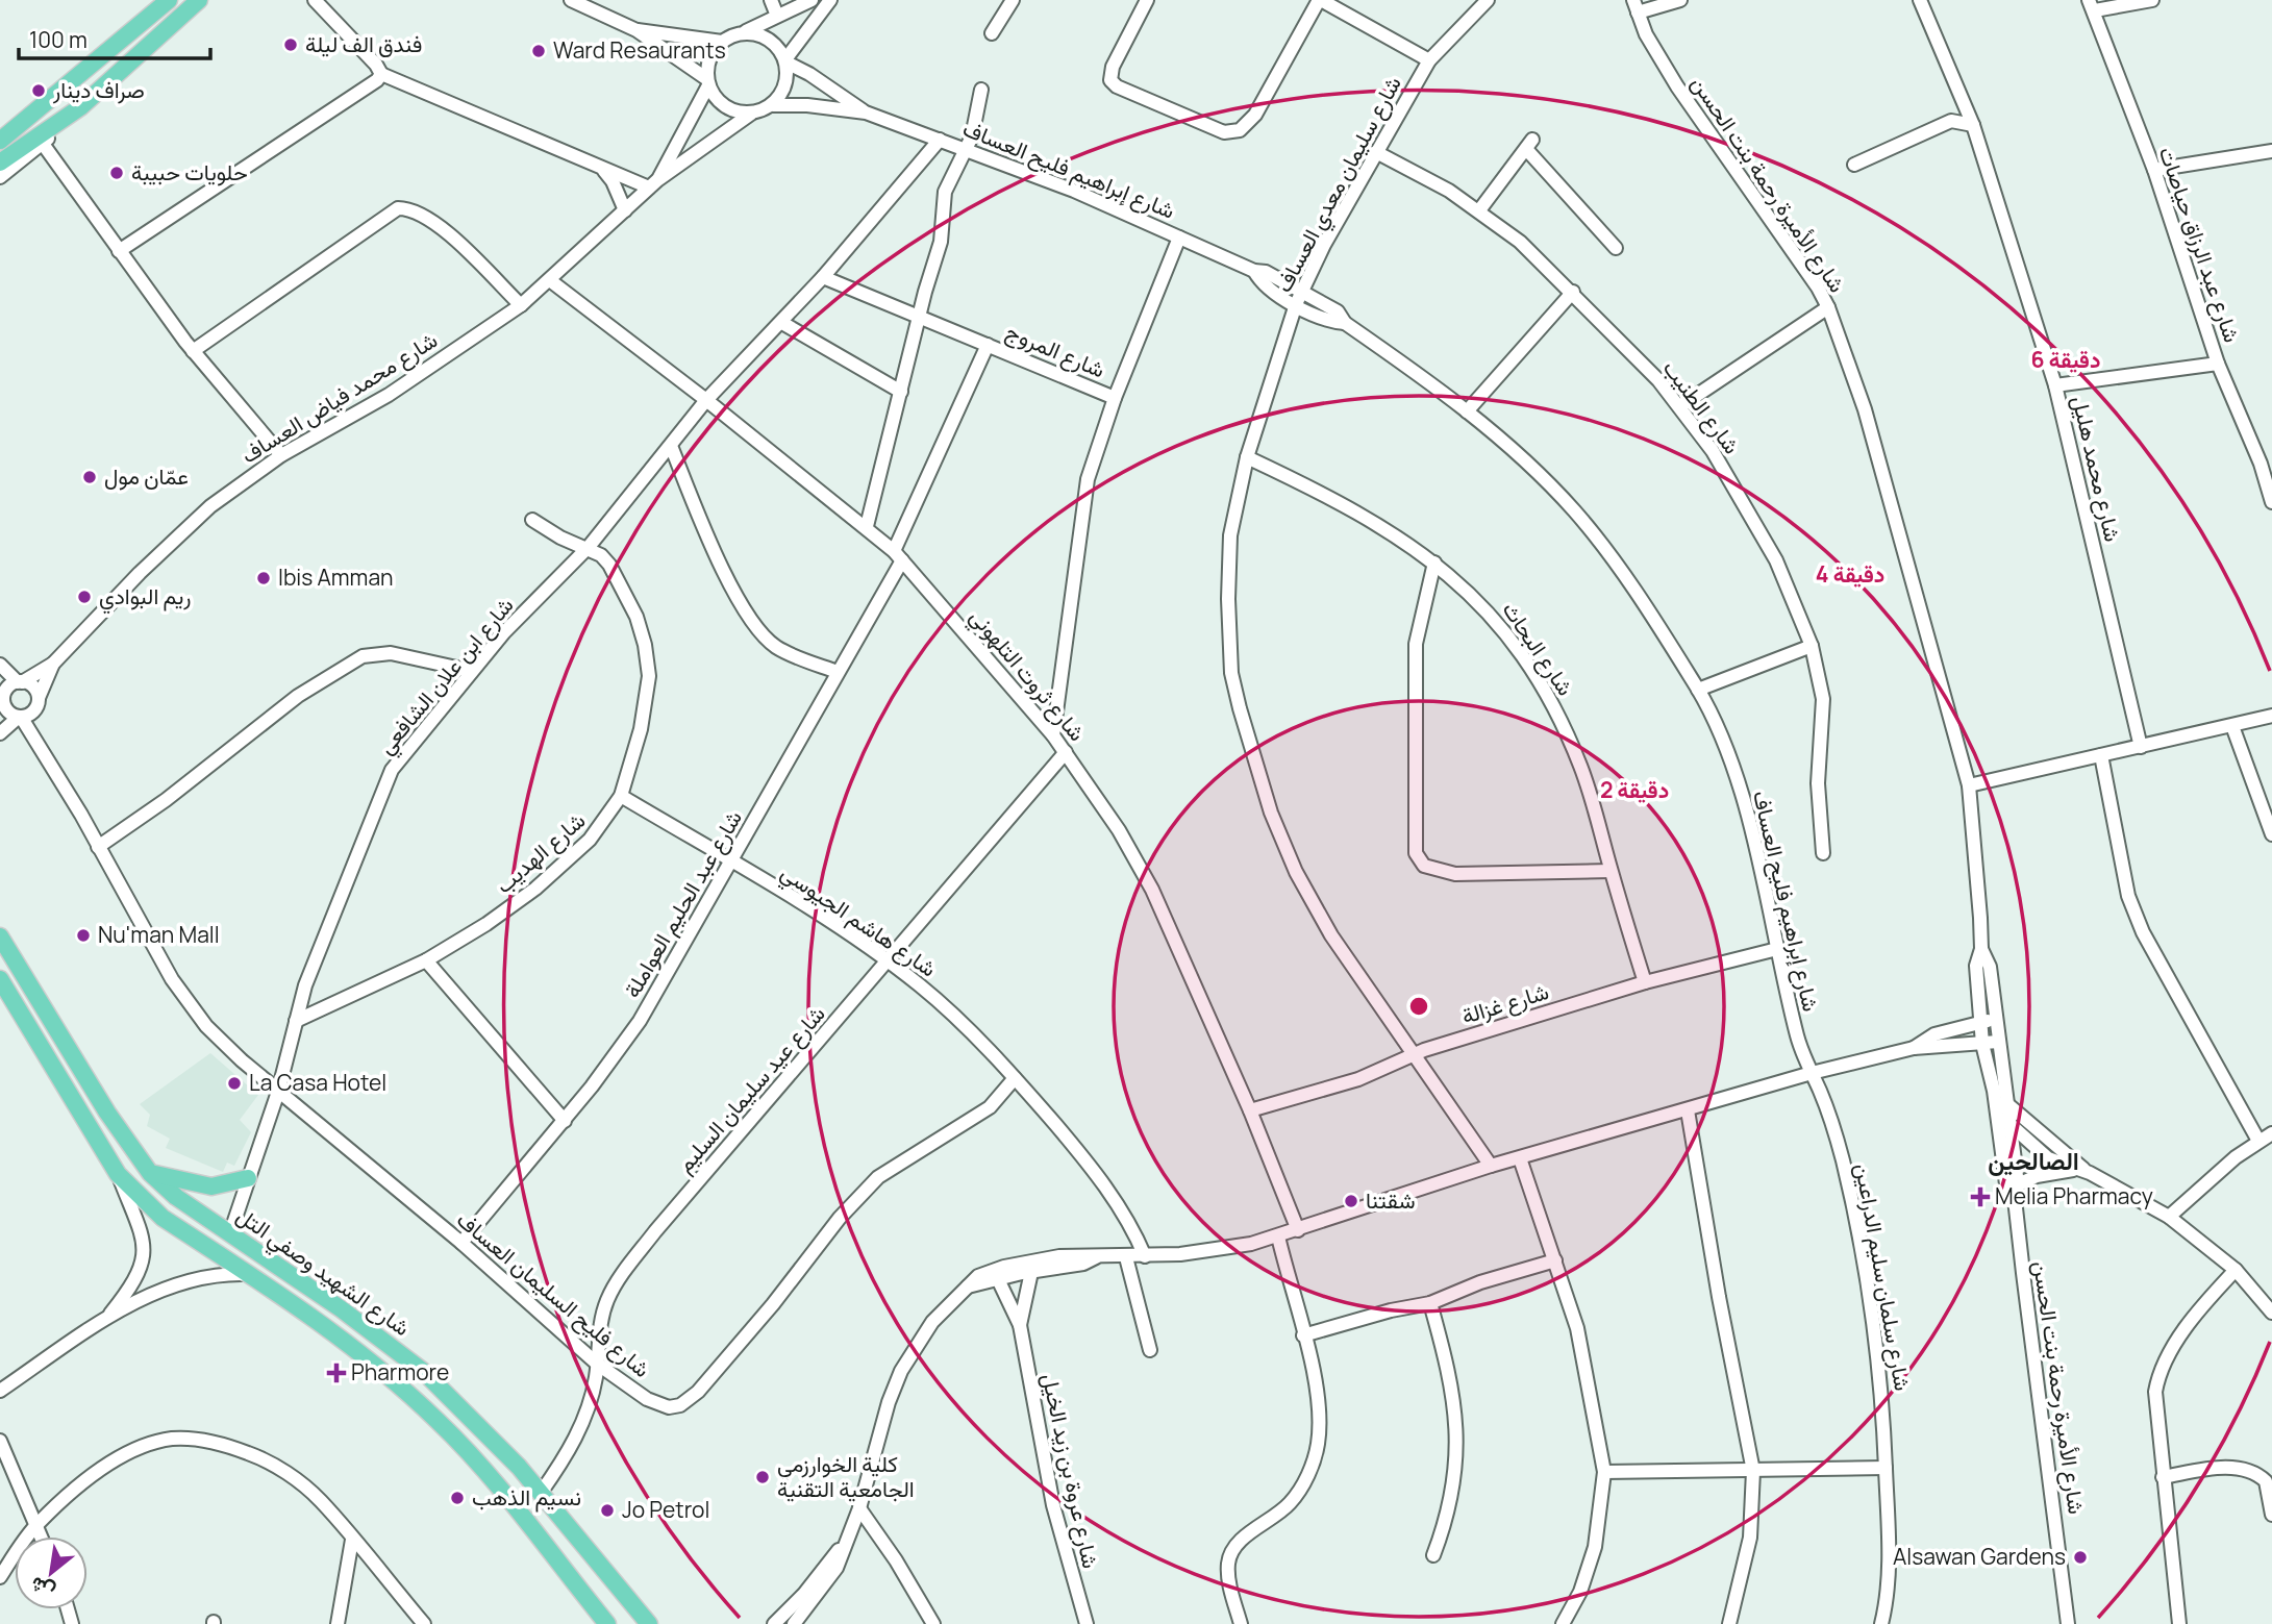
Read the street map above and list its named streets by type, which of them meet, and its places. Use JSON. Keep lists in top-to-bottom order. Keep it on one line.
{"streets":{"main road":["شارع الشهيد وصفي التل"],"street":["شارع إبراهيم فليح العساف","شارع سليمان معدي العساف","شارع الأميرة رحمة بنت الحسن","شارع عبد الرزاق حياصات","شارع المروج","شارع محمد فياض العساف","شارع الطنيب","شارع محمد هليل","شارع البحاث","شارع ثروت التلهوني","شارع ابن علان الشافعي","شارع الهديب","شارع عبد الحليم العواملة","شارع هاشم الجيوسي","شارع غزالة","شارع عيد سليمان السليم","شارع سلمان سليم الدراعين","شارع فليح السليمان العساف","شارع عروة بن زيد الخيل"]},"crossings":[["شارع إبراهيم فليح العساف","شارع سليمان معدي العساف"],["شارع إبراهيم فليح العساف","شارع محمد فياض العساف"],["شارع إبراهيم فليح العساف","شارع ابن علان الشافعي"],["شارع إبراهيم فليح العساف","شارع غزالة"],["شارع إبراهيم فليح العساف","شارع سلمان سليم الدراعين"],["شارع سليمان معدي العساف","شارع الطنيب"],["شارع سليمان معدي العساف","شارع البحاث"],["شارع سليمان معدي العساف","شارع غزالة"],["شارع المروج","شارع ثروت التلهوني"],["شارع المروج","شارع ابن علان الشافعي"],["شارع المروج","شارع عبد الحليم العواملة"],["شارع محمد فياض العساف","شارع ثروت التلهوني"],["شارع محمد فياض العساف","شارع فليح السليمان العساف"],["شارع البحاث","شارع غزالة"],["شارع ثروت التلهوني","شارع ابن علان الشافعي"],["شارع ثروت التلهوني","شارع عبد الحليم العواملة"],["شارع ثروت التلهوني","شارع غزالة"],["شارع ثروت التلهوني","شارع عيد سليمان السليم"],["شارع ابن علان الشافعي","شارع الهديب"],["شارع ابن علان الشافعي","شارع الشهيد وصفي التل"],["شارع ابن علان الشافعي","شارع فليح السليمان العساف"],["شارع الهديب","شارع هاشم الجيوسي"],["شارع عبد الحليم العواملة","شارع هاشم الجيوسي"],["شارع عبد الحليم العواملة","شارع فليح السليمان العساف"],["شارع هاشم الجيوسي","شارع عيد سليمان السليم"],["شارع هاشم الجيوسي","شارع فليح السليمان العساف"],["شارع عيد سليمان السليم","شارع الشهيد وصفي التل"],["شارع عيد سليمان السليم","شارع فليح السليمان العساف"]],"districts":["الصالحين"],"places":{"other":["فندق الف ليلة","Ward Resaurants","صراف دينار","حلويات حبيبة","عمّان مول","Ibis Amman","ريم البوادي","Nu'man Mall","La Casa Hotel","شقتنا","كلية الخوارزمي الجامعية التقنية","نسيم الذهب","Jo Petrol","Alsawan Gardens"],"health":["Melia Pharmacy","Pharmore"]},"scale_bar":"100 m","north":"bottom left","rings":["6 دقيقة","4 دقيقة","2 دقيقة"]}
